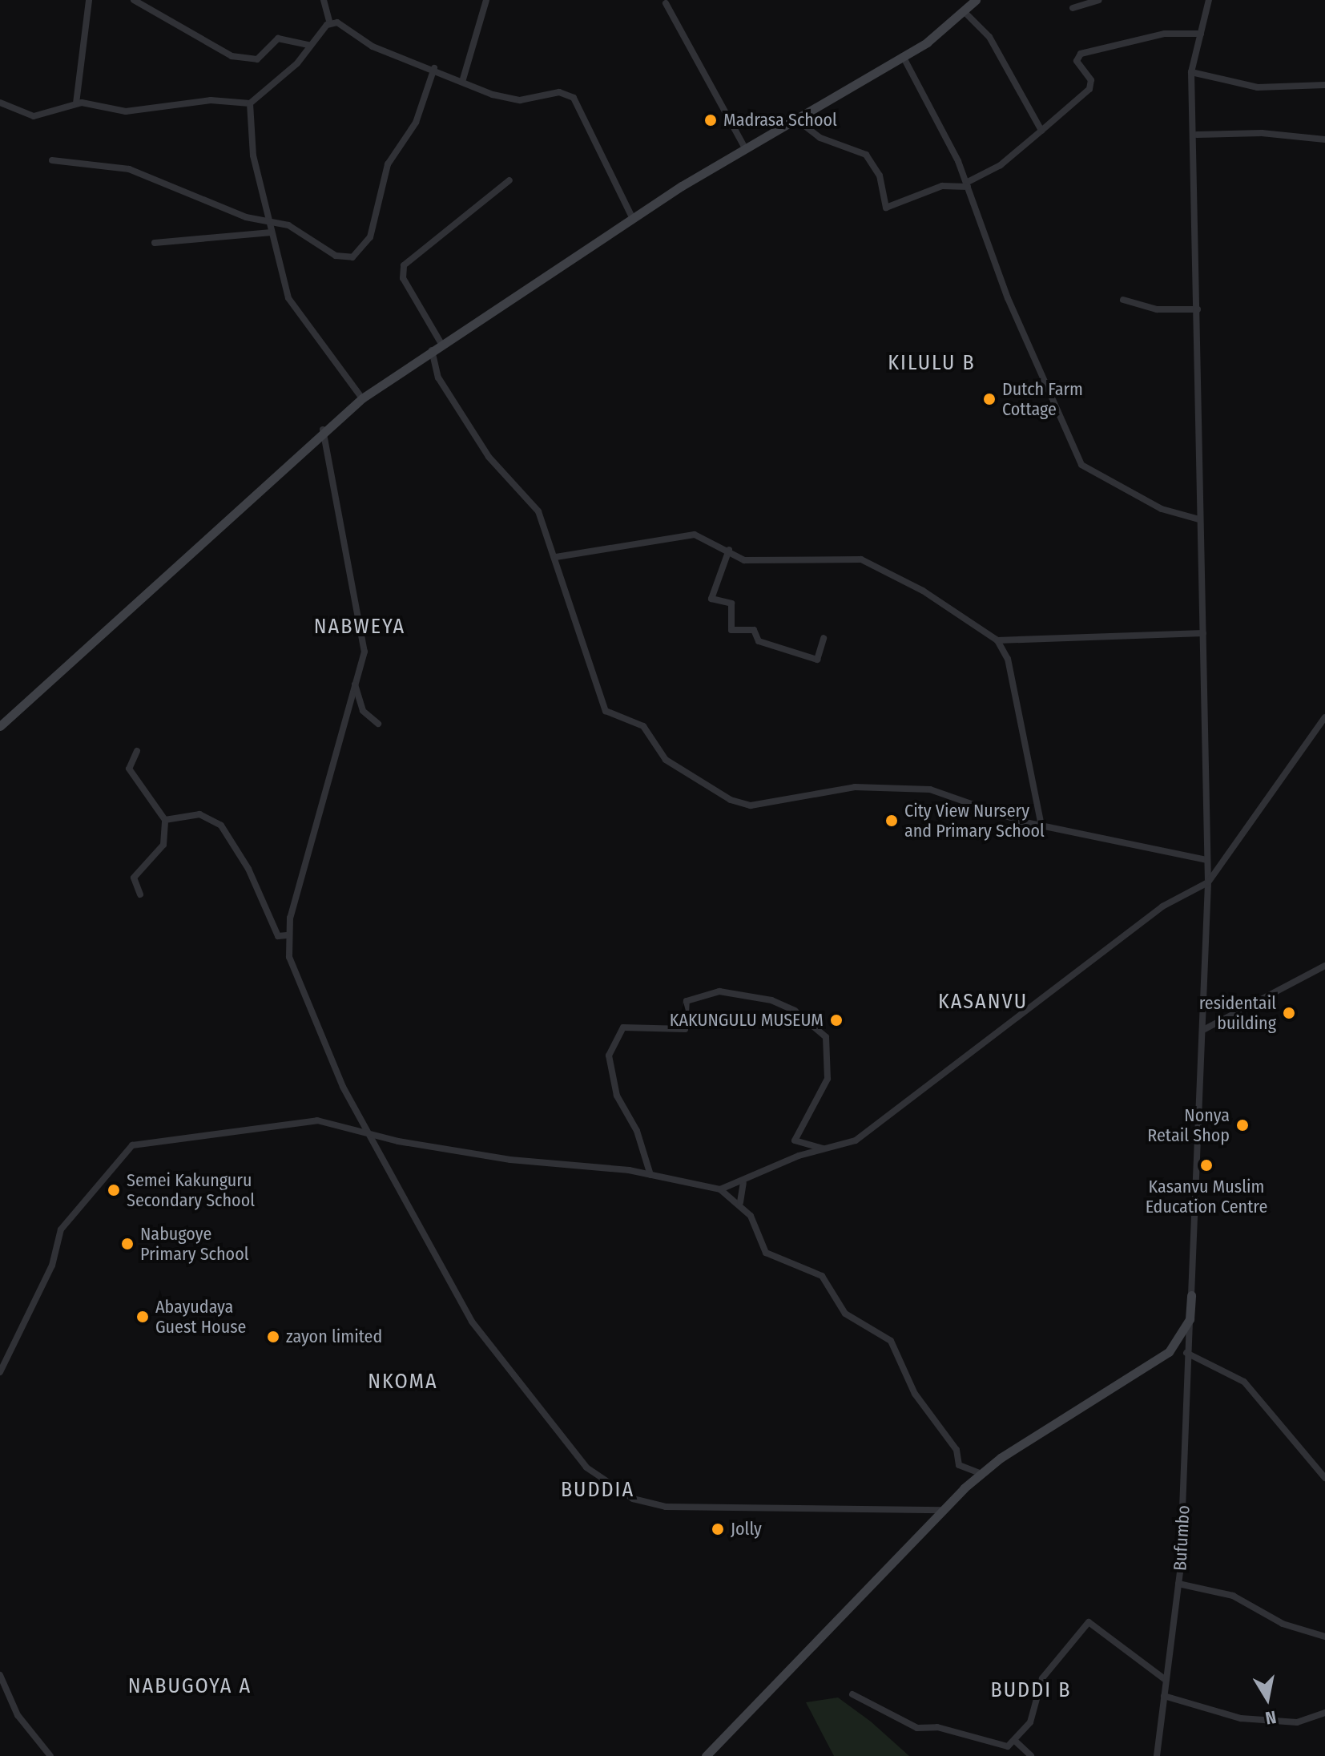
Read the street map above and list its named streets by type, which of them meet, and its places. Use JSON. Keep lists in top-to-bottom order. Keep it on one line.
{"streets":{"street":["Bufumbo"]},"districts":["KILULU B","NABWEYA","KASANVU","NKOMA","BUDDIA","NABUGOYA A","BUDDI B"],"places":["Madrasa School","Dutch Farm Cottage","City View Nursery and Primary School","residentail building","KAKUNGULU MUSEUM","Nonya Retail Shop","Kasanvu Muslim Education Centre","Semei Kakunguru Secondary School","Nabugoye Primary School","Abayudaya Guest House","zayon limited","Jolly"],"north":"bottom"}
